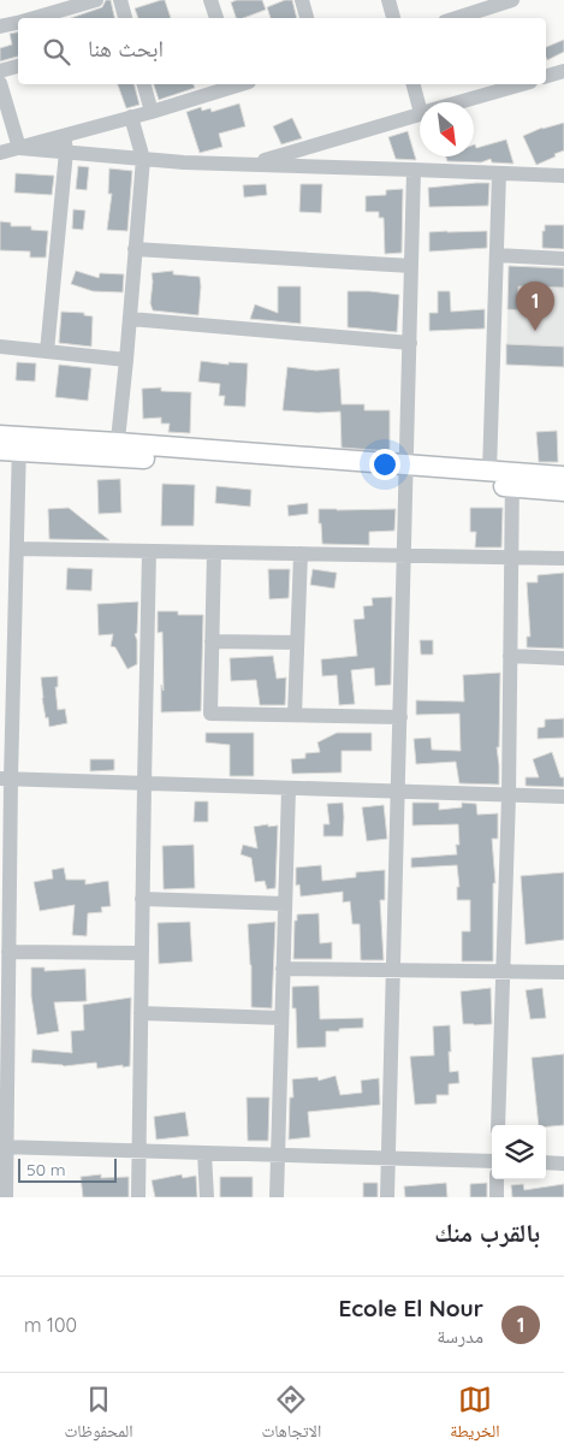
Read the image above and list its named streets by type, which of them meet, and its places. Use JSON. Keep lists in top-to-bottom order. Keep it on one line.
{"scale_bar":"50 m","north":"bottom right","page":{"search":"ابحث هنا","pins":"1","scale":"50 m","heading":"بالقرب منك","list":[{"mark":"1","name":"Ecole El Nour","note":"مدرسة","value":"100 m"}],"nav":["الخريطة","الاتجاهات","المحفوظات"]}}
